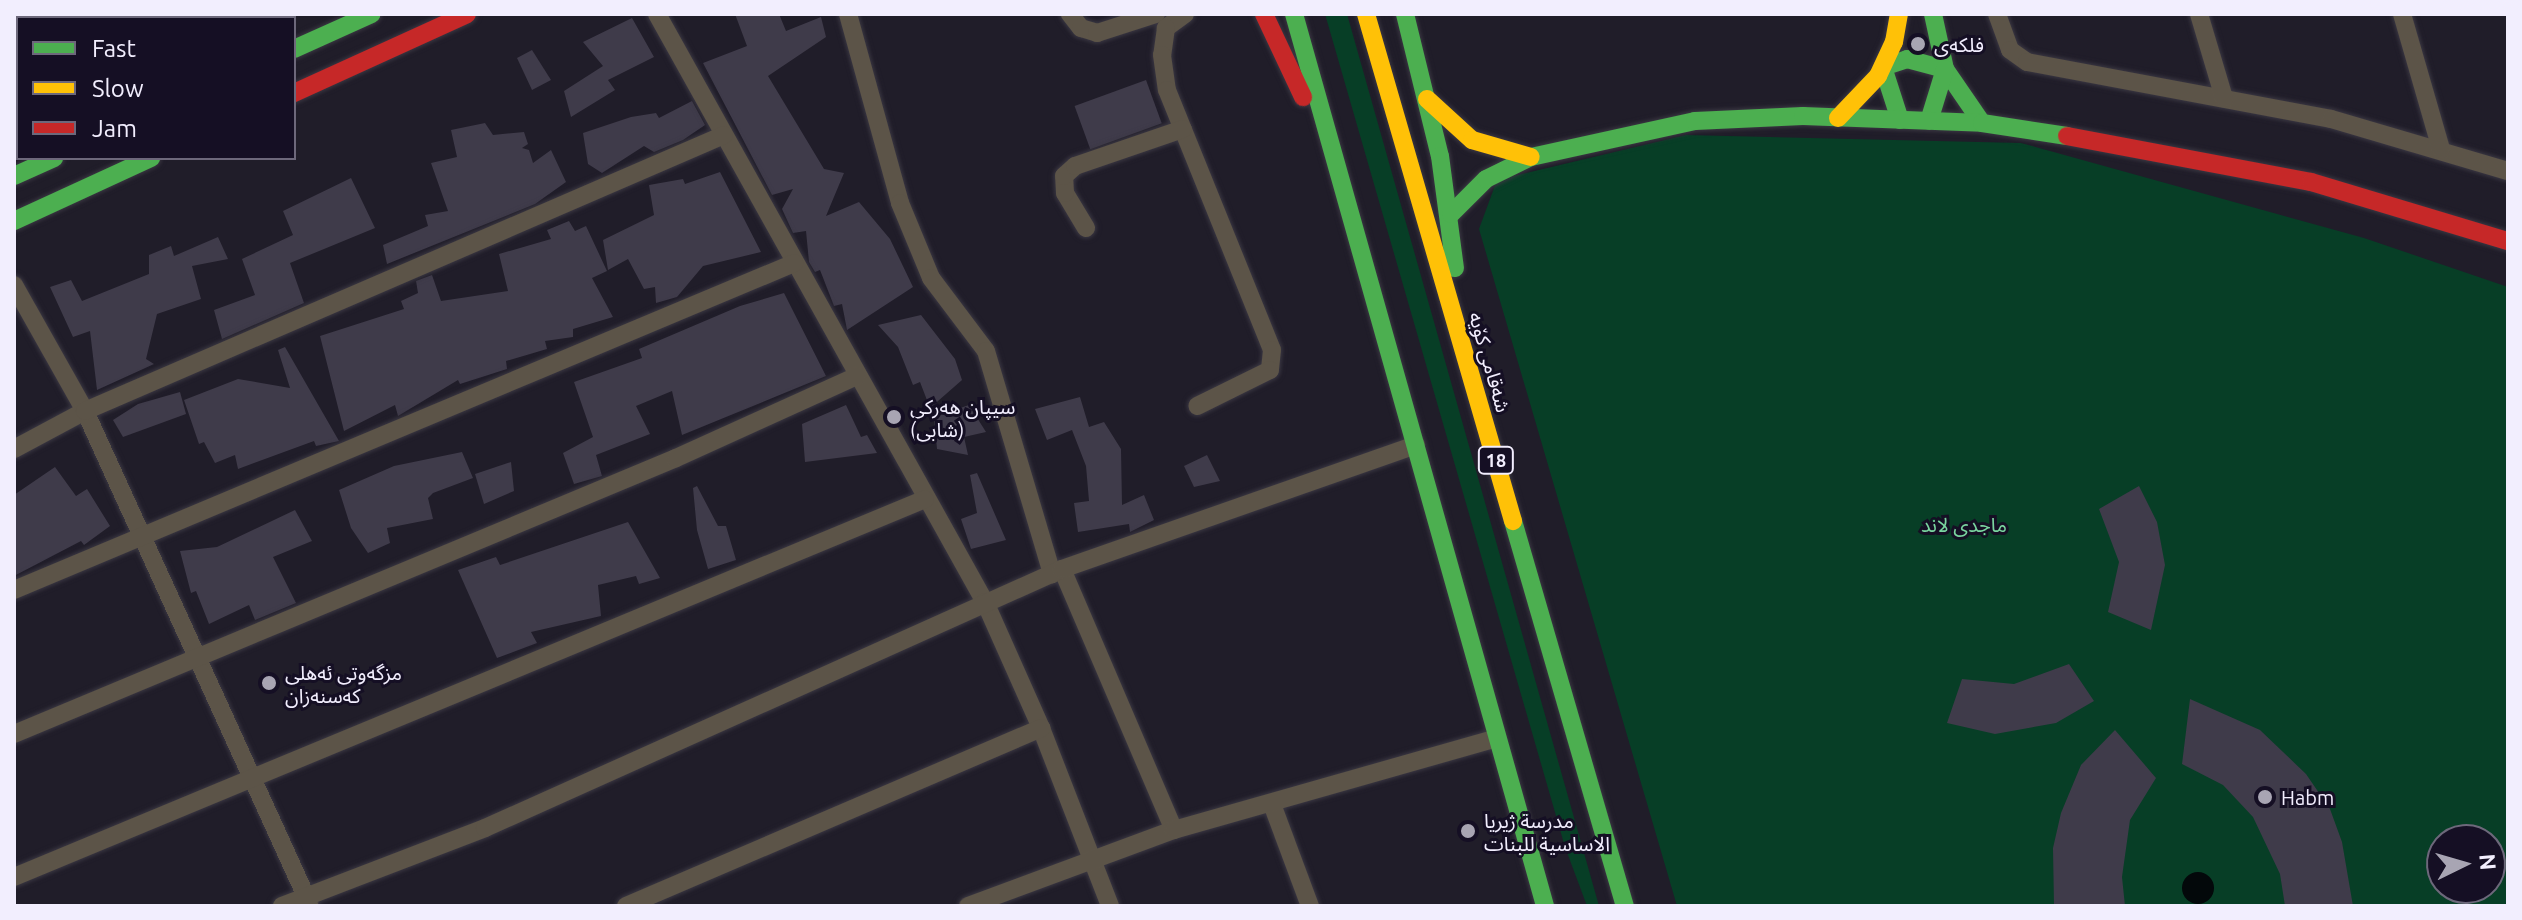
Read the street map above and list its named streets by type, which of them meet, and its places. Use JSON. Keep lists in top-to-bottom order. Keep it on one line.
{"streets":{"main road":["شەقامی کۆیە","18"]},"parks":["ماجدی لاند"],"places":["فلکەی","سیپان هەرکی (شابی)","مزگەوتی ئەهلی کەسنەزان","Habm","مدرسة ژيريا الاساسية للبنات"],"legend":["Fast","Slow","Jam"],"north":"right"}
